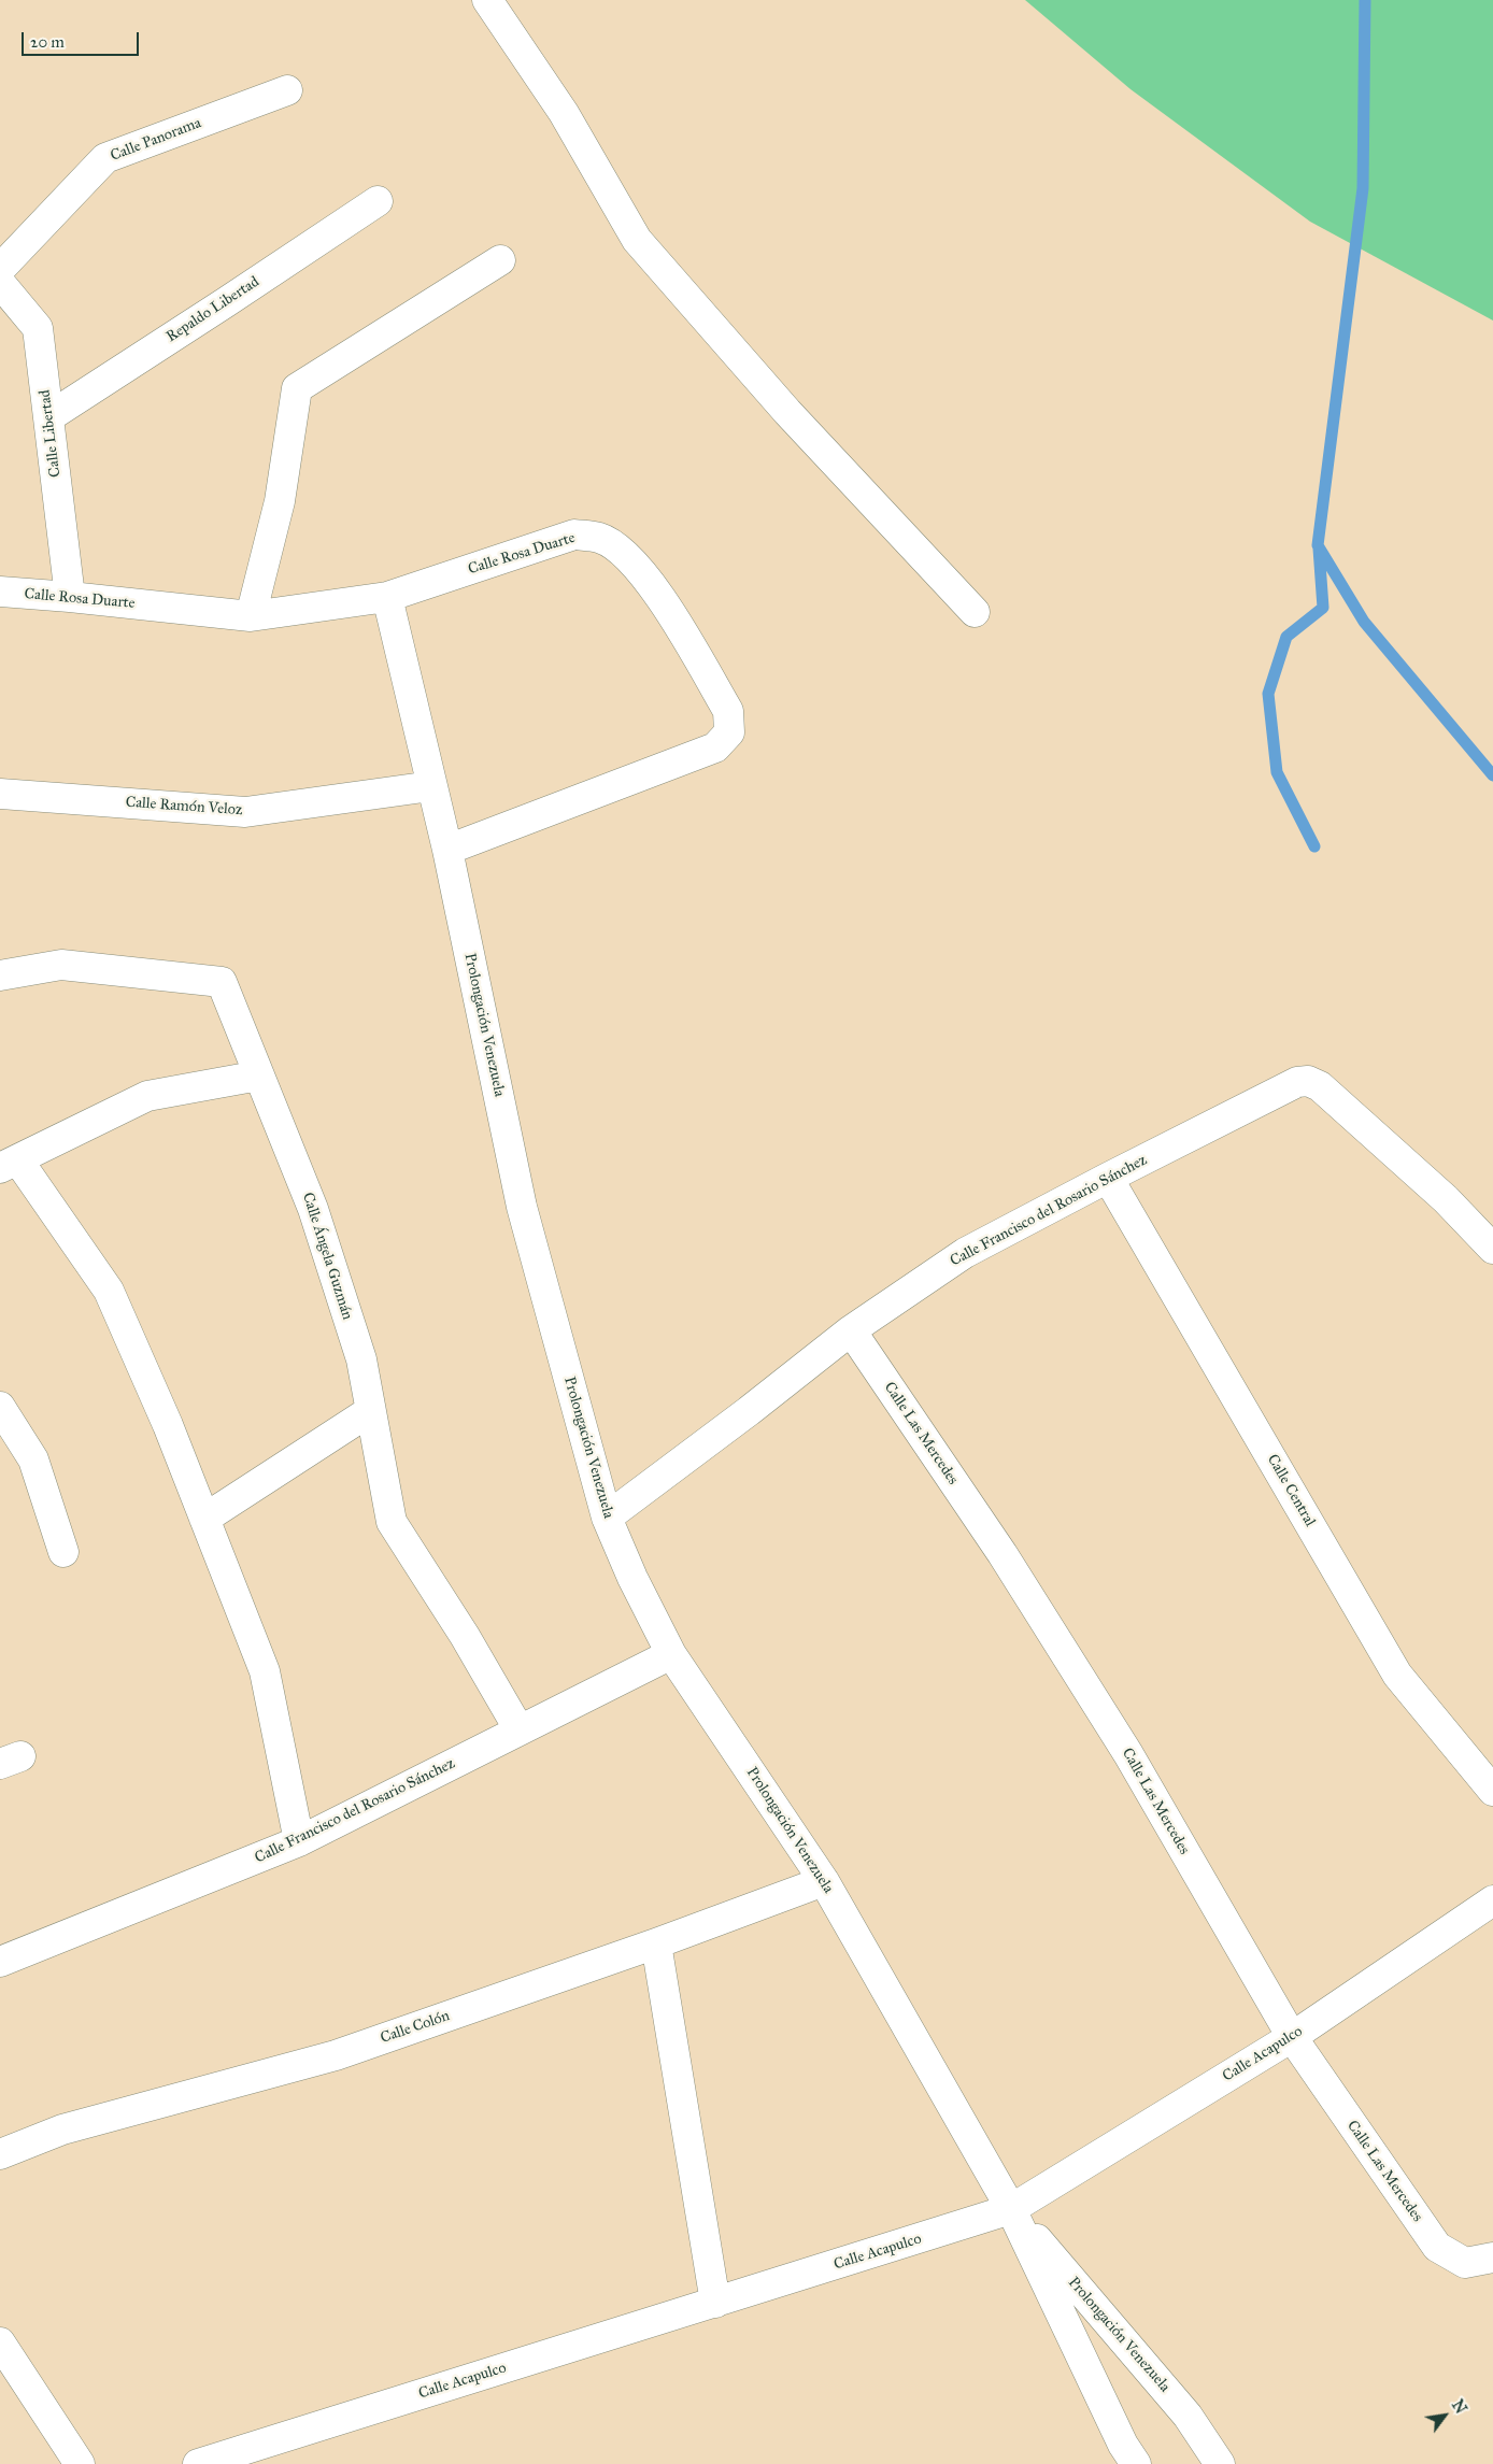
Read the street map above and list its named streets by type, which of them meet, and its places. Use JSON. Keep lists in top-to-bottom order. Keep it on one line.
{"streets":{"street":["Calle Panorama","Repaldo Libertad","Calle Libertad","Calle Rosa Duarte","Calle Ramón Veloz","Prolongación Venezuela","Calle Francisco del Rosario Sánchez","Calle Ángela Guzmán","Calle Las Mercedes","Calle Central","Calle Colón","Calle Acapulco"]},"crossings":[["Repaldo Libertad","Calle Libertad"],["Calle Libertad","Calle Rosa Duarte"],["Calle Rosa Duarte","Prolongación Venezuela"],["Calle Ramón Veloz","Prolongación Venezuela"],["Prolongación Venezuela","Calle Francisco del Rosario Sánchez"],["Prolongación Venezuela","Calle Colón"],["Prolongación Venezuela","Calle Acapulco"],["Calle Francisco del Rosario Sánchez","Calle Ángela Guzmán"],["Calle Francisco del Rosario Sánchez","Calle Las Mercedes"],["Calle Francisco del Rosario Sánchez","Calle Central"],["Calle Las Mercedes","Calle Acapulco"]],"scale_bar":"20 m","north":"top right"}
